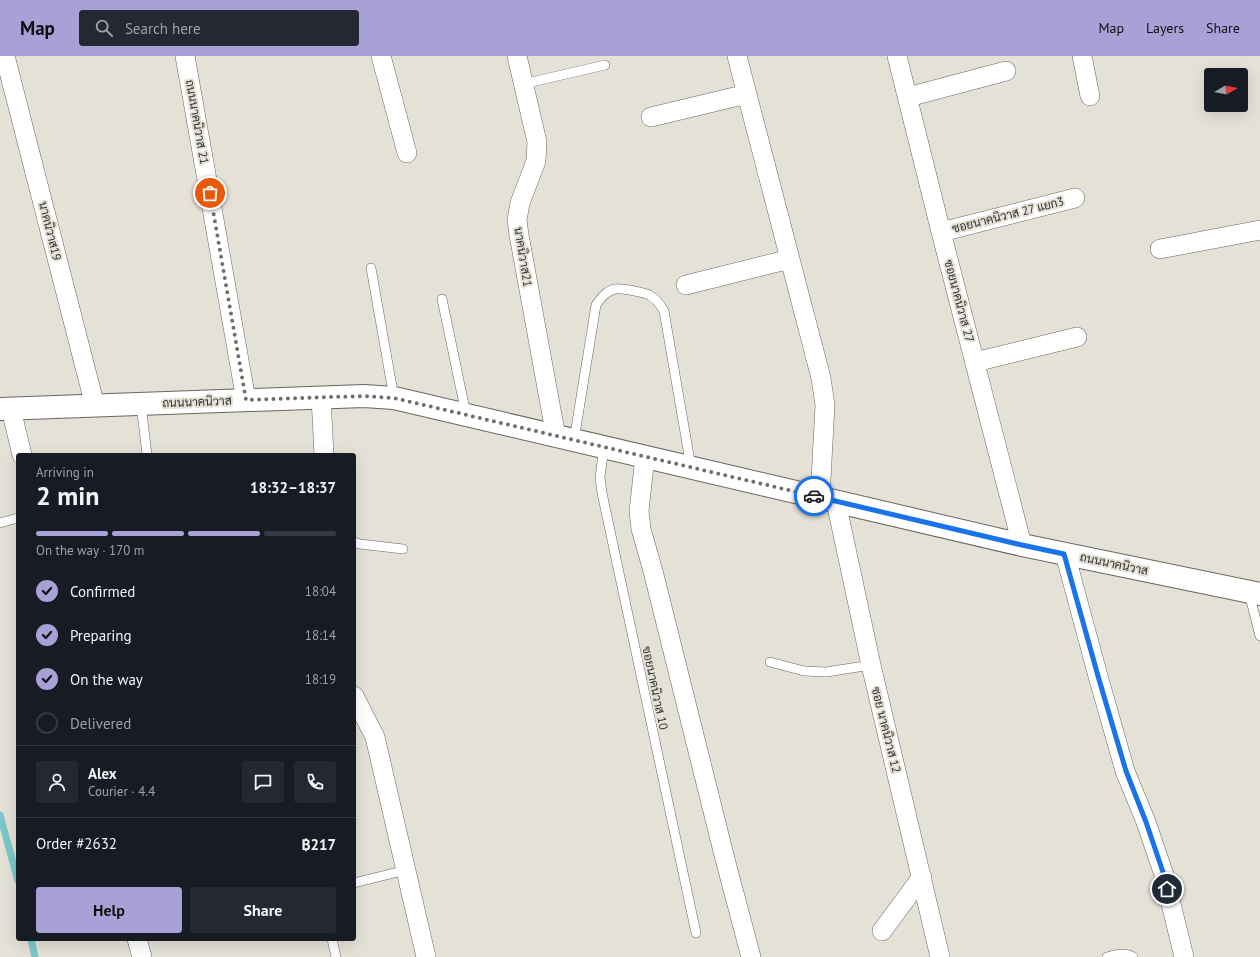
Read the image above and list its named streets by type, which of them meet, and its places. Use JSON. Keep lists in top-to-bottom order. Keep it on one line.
{"streets":{"main road":["ถนนนาคนิวาส"],"street":["ถนนนาคนิวาส 21","ซอยนาคนิวาส 27 แยก3","นาคนิวาส19","นาคนิวาส21","ซอยนาคนิวาส 27","ซอย นาคนิวาส 12"],"lane":["ซอยนาคนิวาส 10"]},"crossings":[["ถนนนาคนิวาส 21","ถนนนาคนิวาส"],["ซอยนาคนิวาส 27 แยก3","ซอยนาคนิวาส 27"],["นาคนิวาส19","ถนนนาคนิวาส"],["นาคนิวาส21","ถนนนาคนิวาส"],["ซอยนาคนิวาส 27","ถนนนาคนิวาส"],["ถนนนาคนิวาส","ซอยนาคนิวาส 10"],["ถนนนาคนิวาส","ซอย นาคนิวาส 12"]],"north":"right","page":{"header":"Map","search":"Search here","nav":["Map","Layers","Share"],"heading":["2 min","Arriving in","18:32–18:37"],"panel":["Alex","Courier · 4.4","Order #2632","฿217"],"bar":"On the way · 170 m","list":[["Confirmed","18:04"],["Preparing","18:14"],["On the way","18:19"],"Delivered"],"buttons":["Help","Share"]}}
